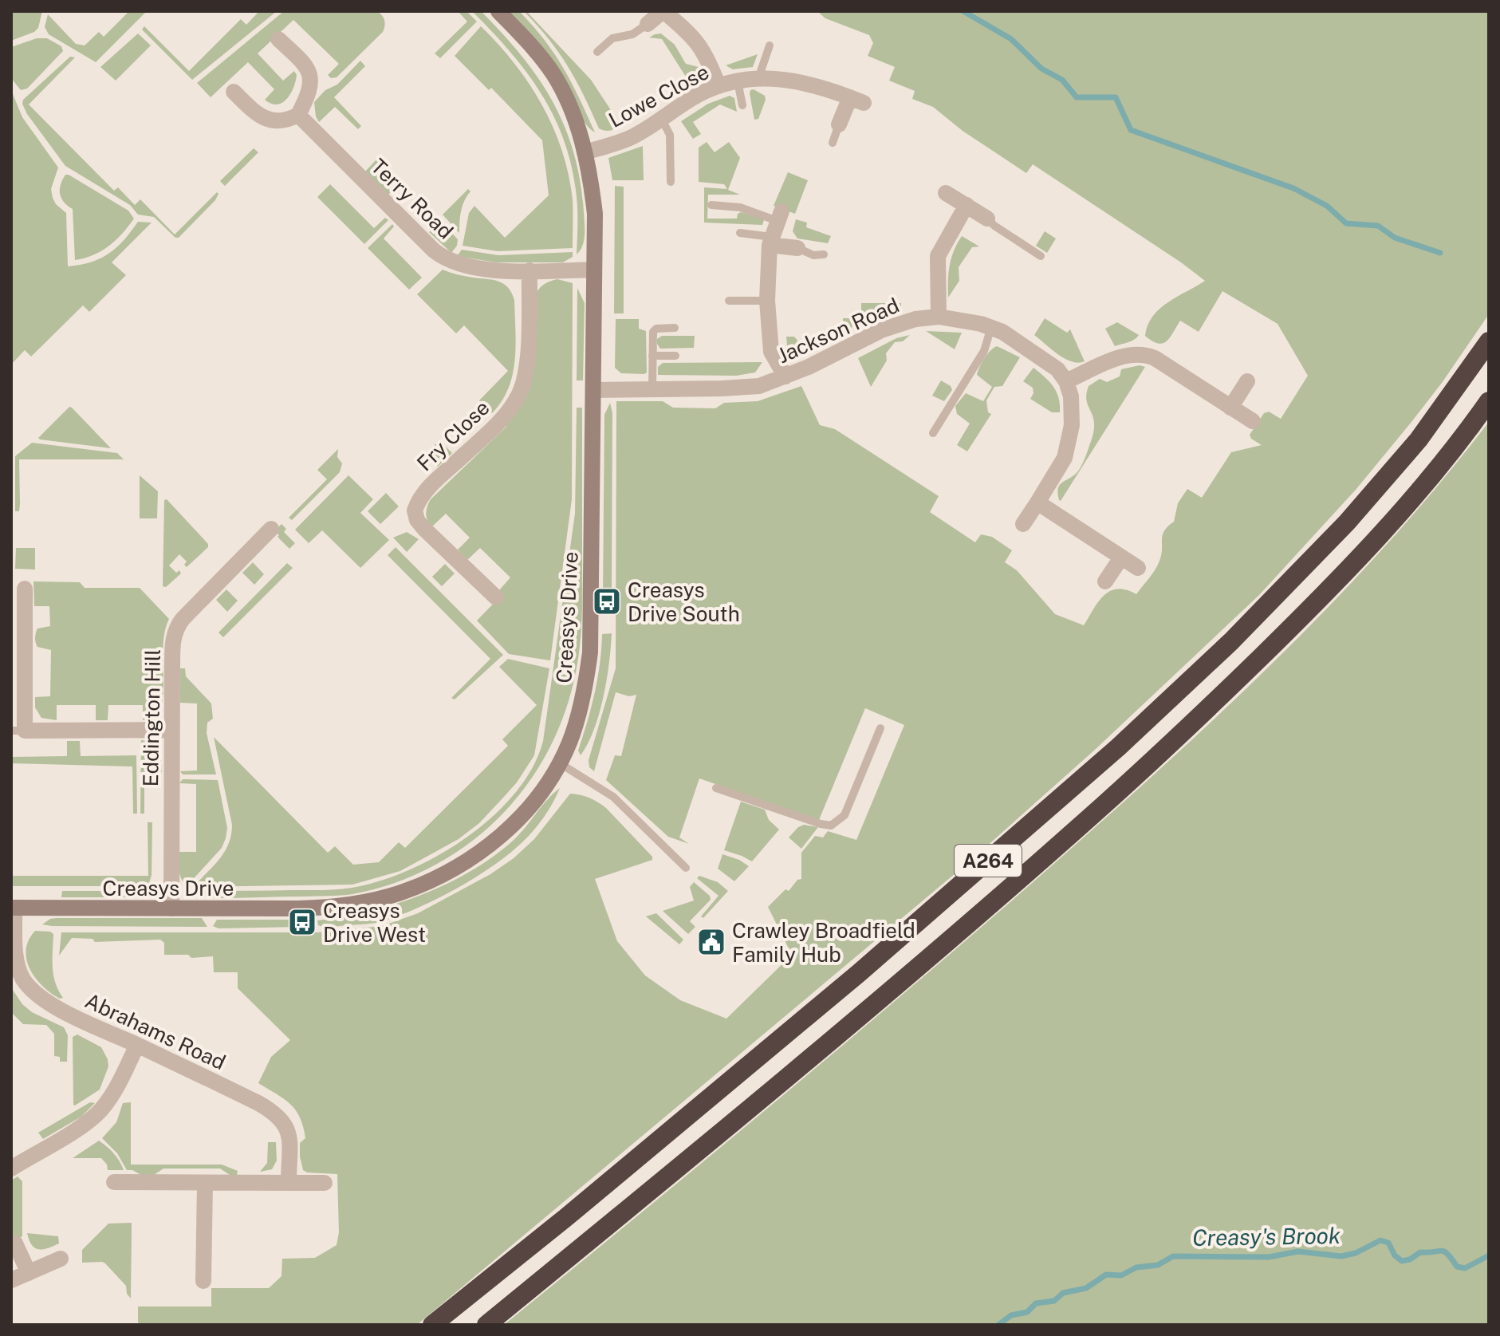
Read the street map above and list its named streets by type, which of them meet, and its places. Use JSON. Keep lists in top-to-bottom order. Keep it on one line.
{"streets":{"highway":["A264"],"street":["Lowe Close","Terry Road","Jackson Road","Fry Close","Creasys Drive","Eddington Hill","Abrahams Road"]},"crossings":[["Lowe Close","Creasys Drive"],["Terry Road","Fry Close"],["Terry Road","Creasys Drive"],["Jackson Road","Creasys Drive"],["Creasys Drive","Eddington Hill"],["Creasys Drive","Abrahams Road"]],"water":["Creasy's Brook"],"places":{"bus stop":["Creasys Drive South","Creasys Drive West"],"public building":["Crawley Broadfield Family Hub"]}}
